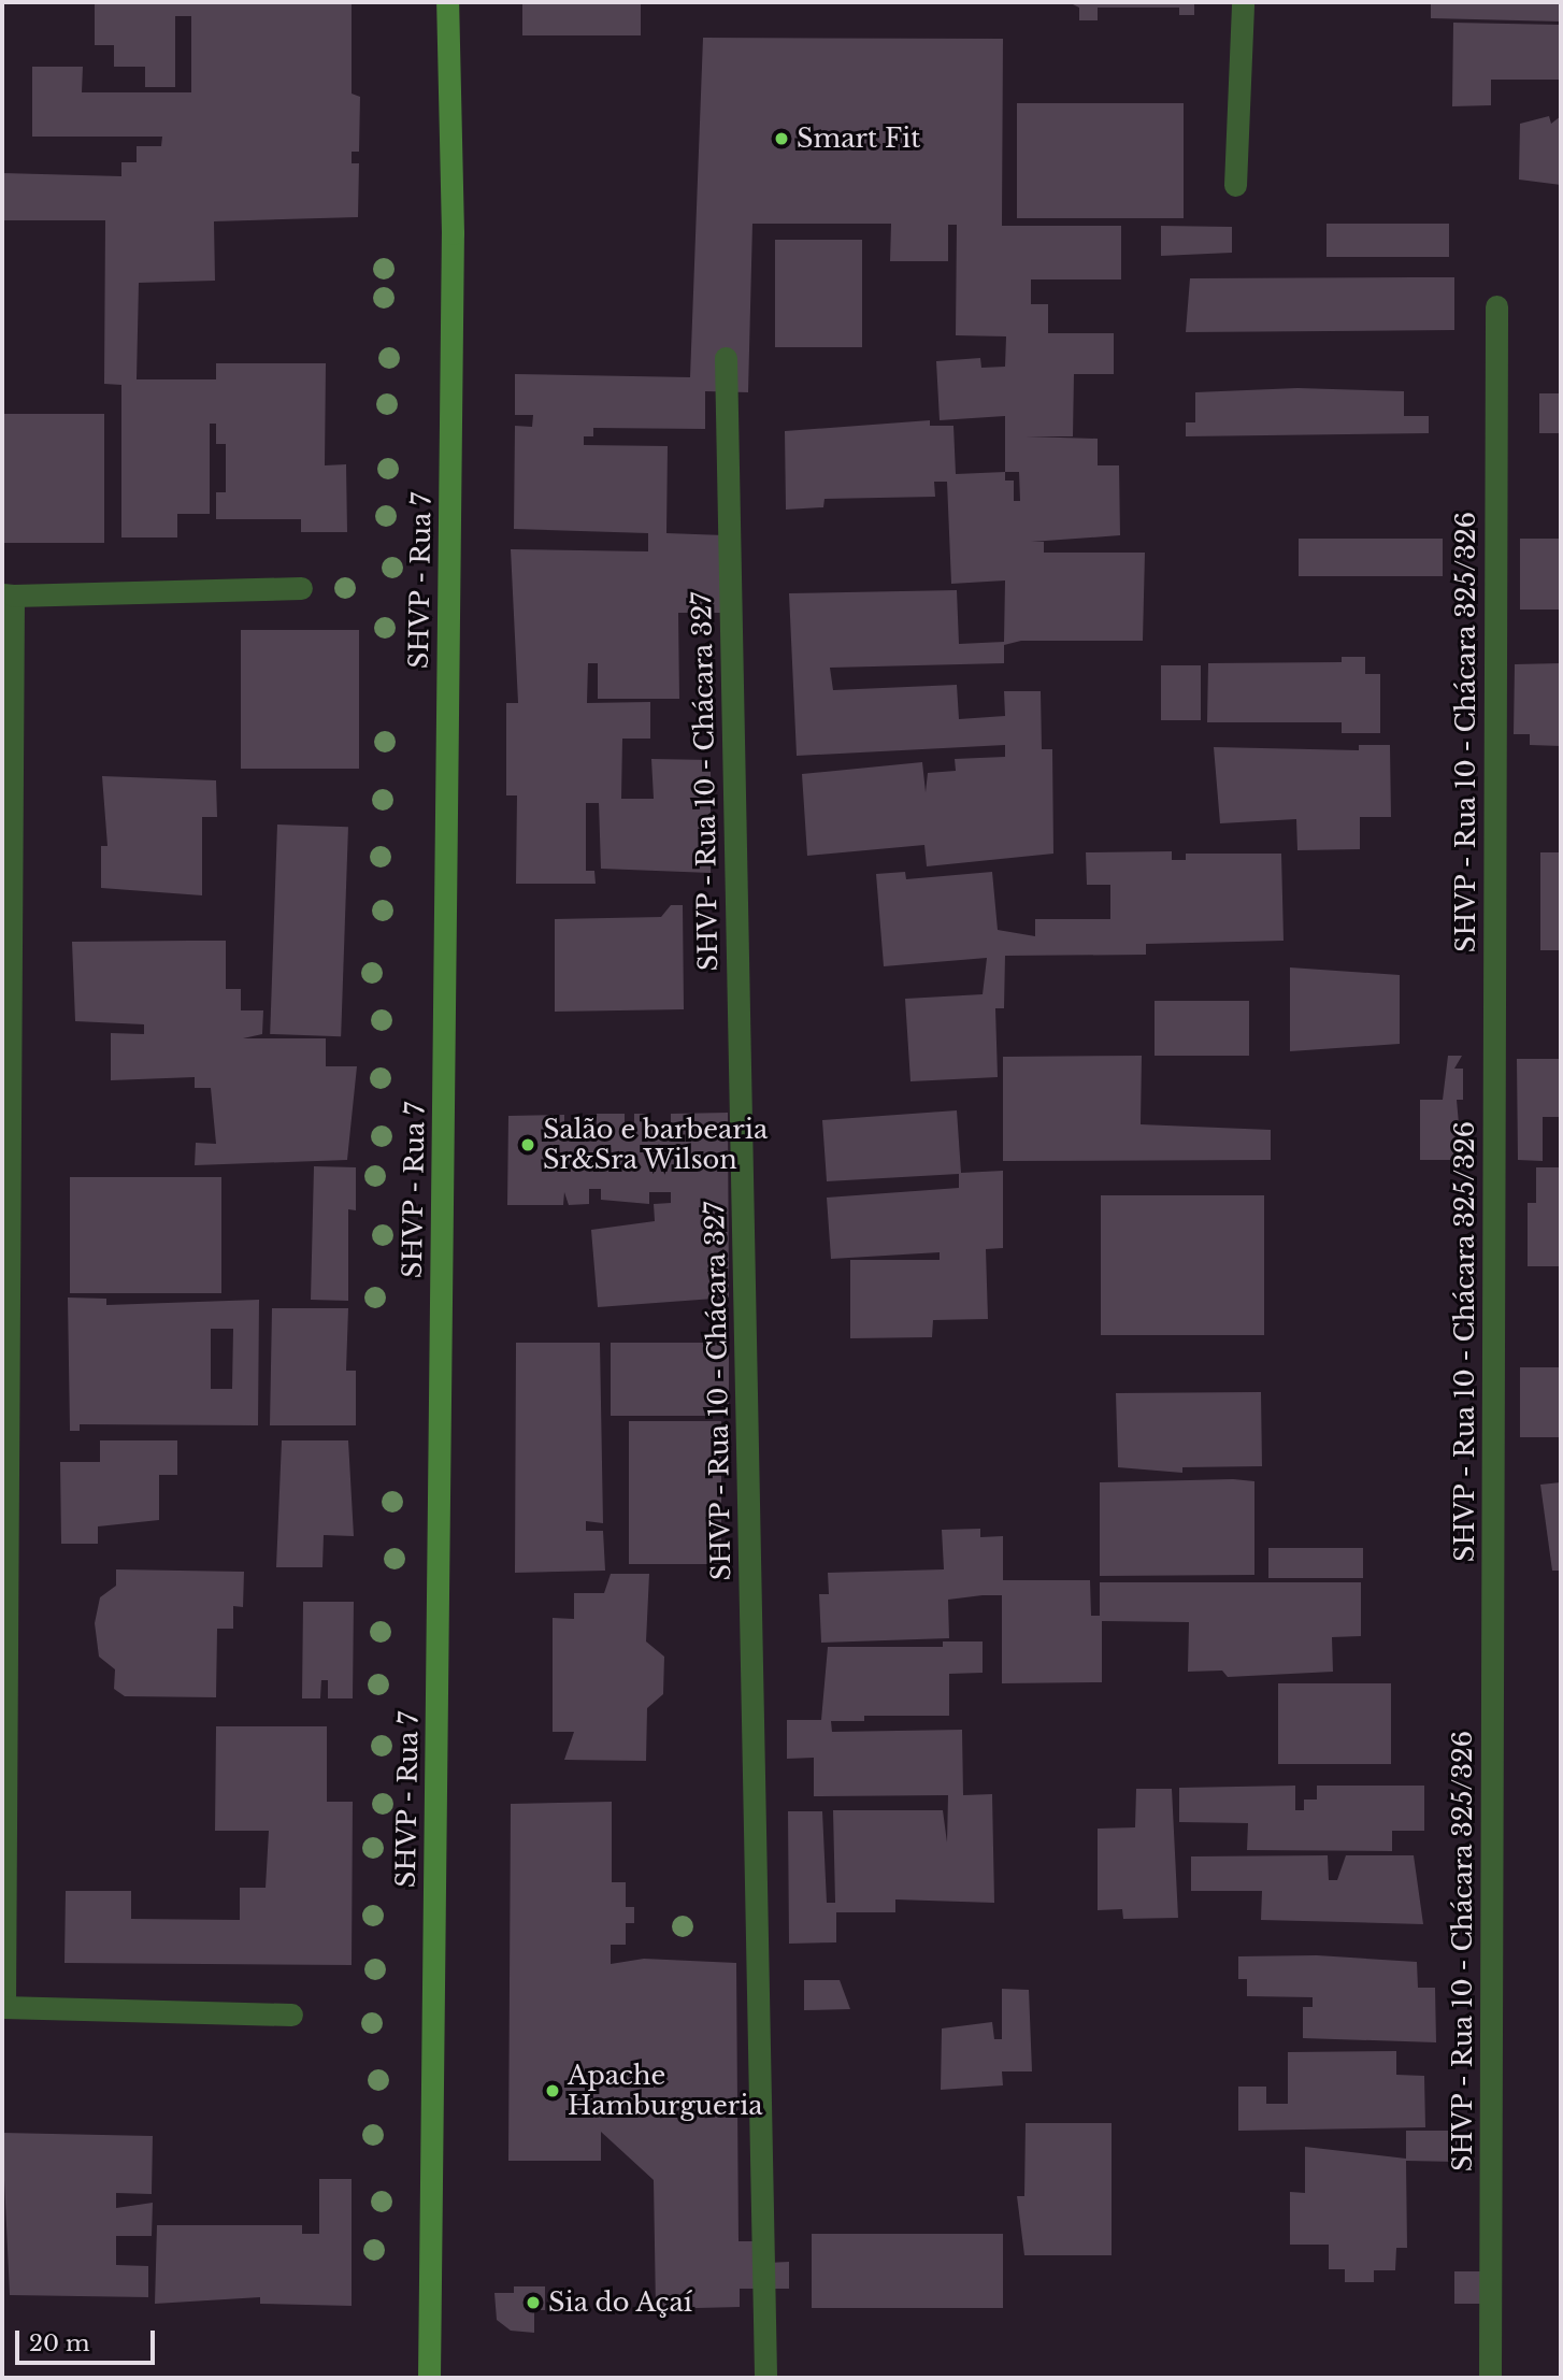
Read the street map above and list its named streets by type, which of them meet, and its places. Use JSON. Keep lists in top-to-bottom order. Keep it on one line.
{"streets":{"street":["SHVP - Rua 7","SHVP - Rua 10 - Chácara 325/326","SHVP - Rua 10 - Chácara 327"]},"places":["Smart Fit","Salão e barbearia Sr&Sra Wilson","Apache Hamburgueria","Sia do Açaí"],"scale_bar":"20 m"}
